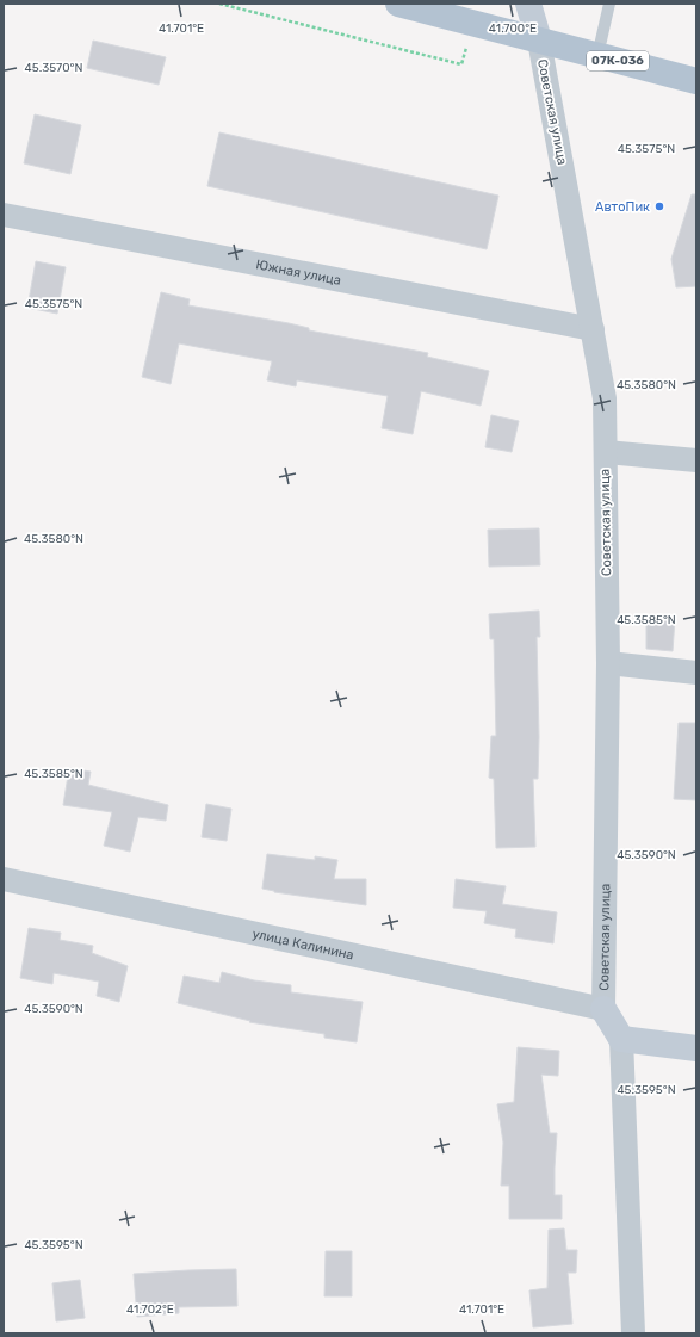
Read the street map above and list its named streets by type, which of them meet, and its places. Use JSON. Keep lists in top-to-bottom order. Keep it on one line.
{"streets":{"main road":["07К-036"],"street":["Советская улица","Южная улица","улица Калинина"]},"crossings":[["07К-036","Советская улица"],["Советская улица","Южная улица"],["Советская улица","улица Калинина"]],"places":["АвтоПик"],"coordinates":["41.701°E","41.700°E","45.3570°N","45.3575°N","45.3580°N","45.3585°N","45.3590°N","45.3595°N","41.702°E"]}
